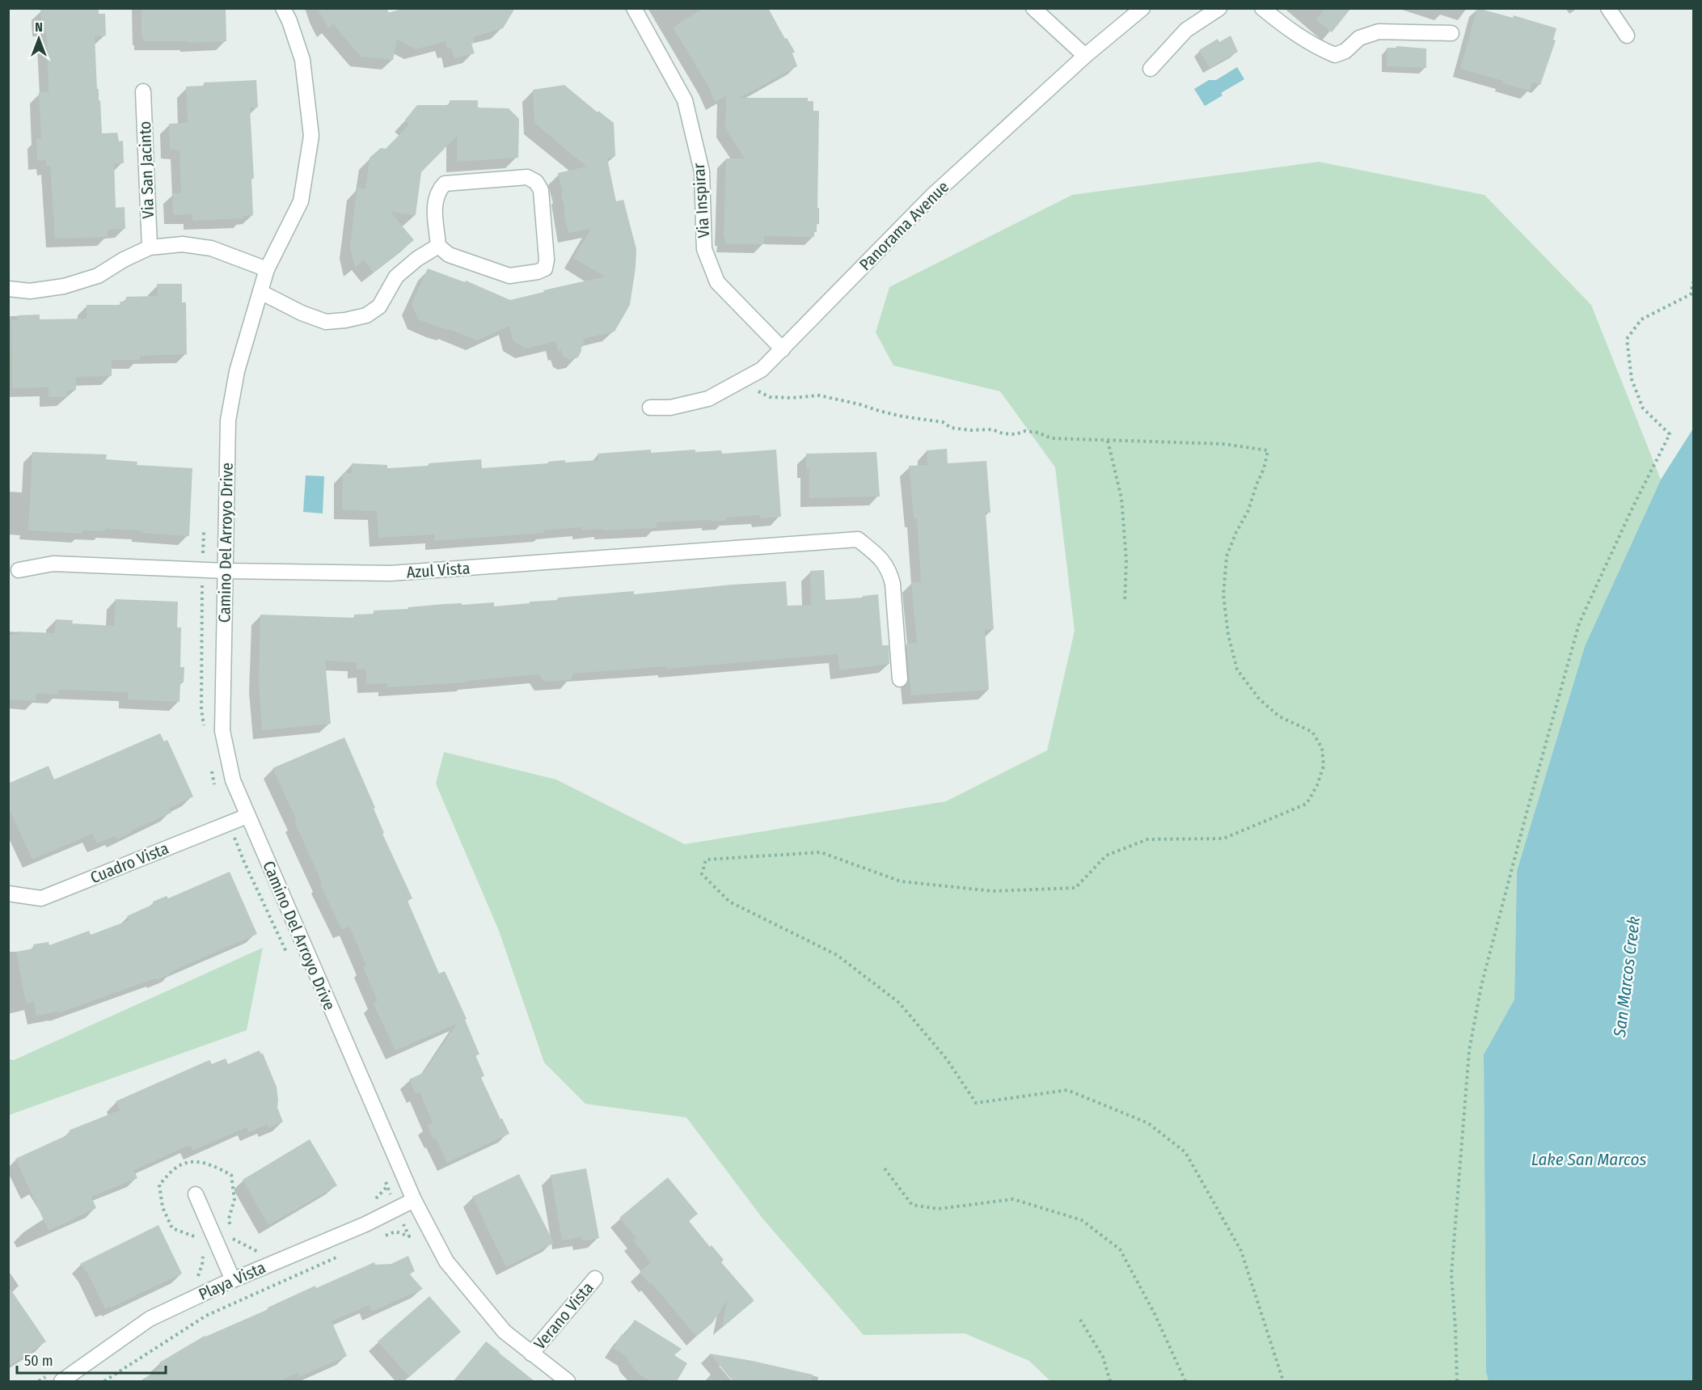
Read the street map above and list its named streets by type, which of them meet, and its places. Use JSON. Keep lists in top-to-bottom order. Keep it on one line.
{"streets":{"street":["Via San Jacinto","Via Inspirar","Panorama Avenue","Camino Del Arroyo Drive","Azul Vista","Cuadro Vista","Playa Vista","Verano Vista"]},"crossings":[["Via Inspirar","Panorama Avenue"],["Camino Del Arroyo Drive","Azul Vista"],["Camino Del Arroyo Drive","Cuadro Vista"],["Camino Del Arroyo Drive","Playa Vista"],["Camino Del Arroyo Drive","Verano Vista"]],"water":["San Marcos Creek","Lake San Marcos"],"scale_bar":"50 m","north":"top"}
